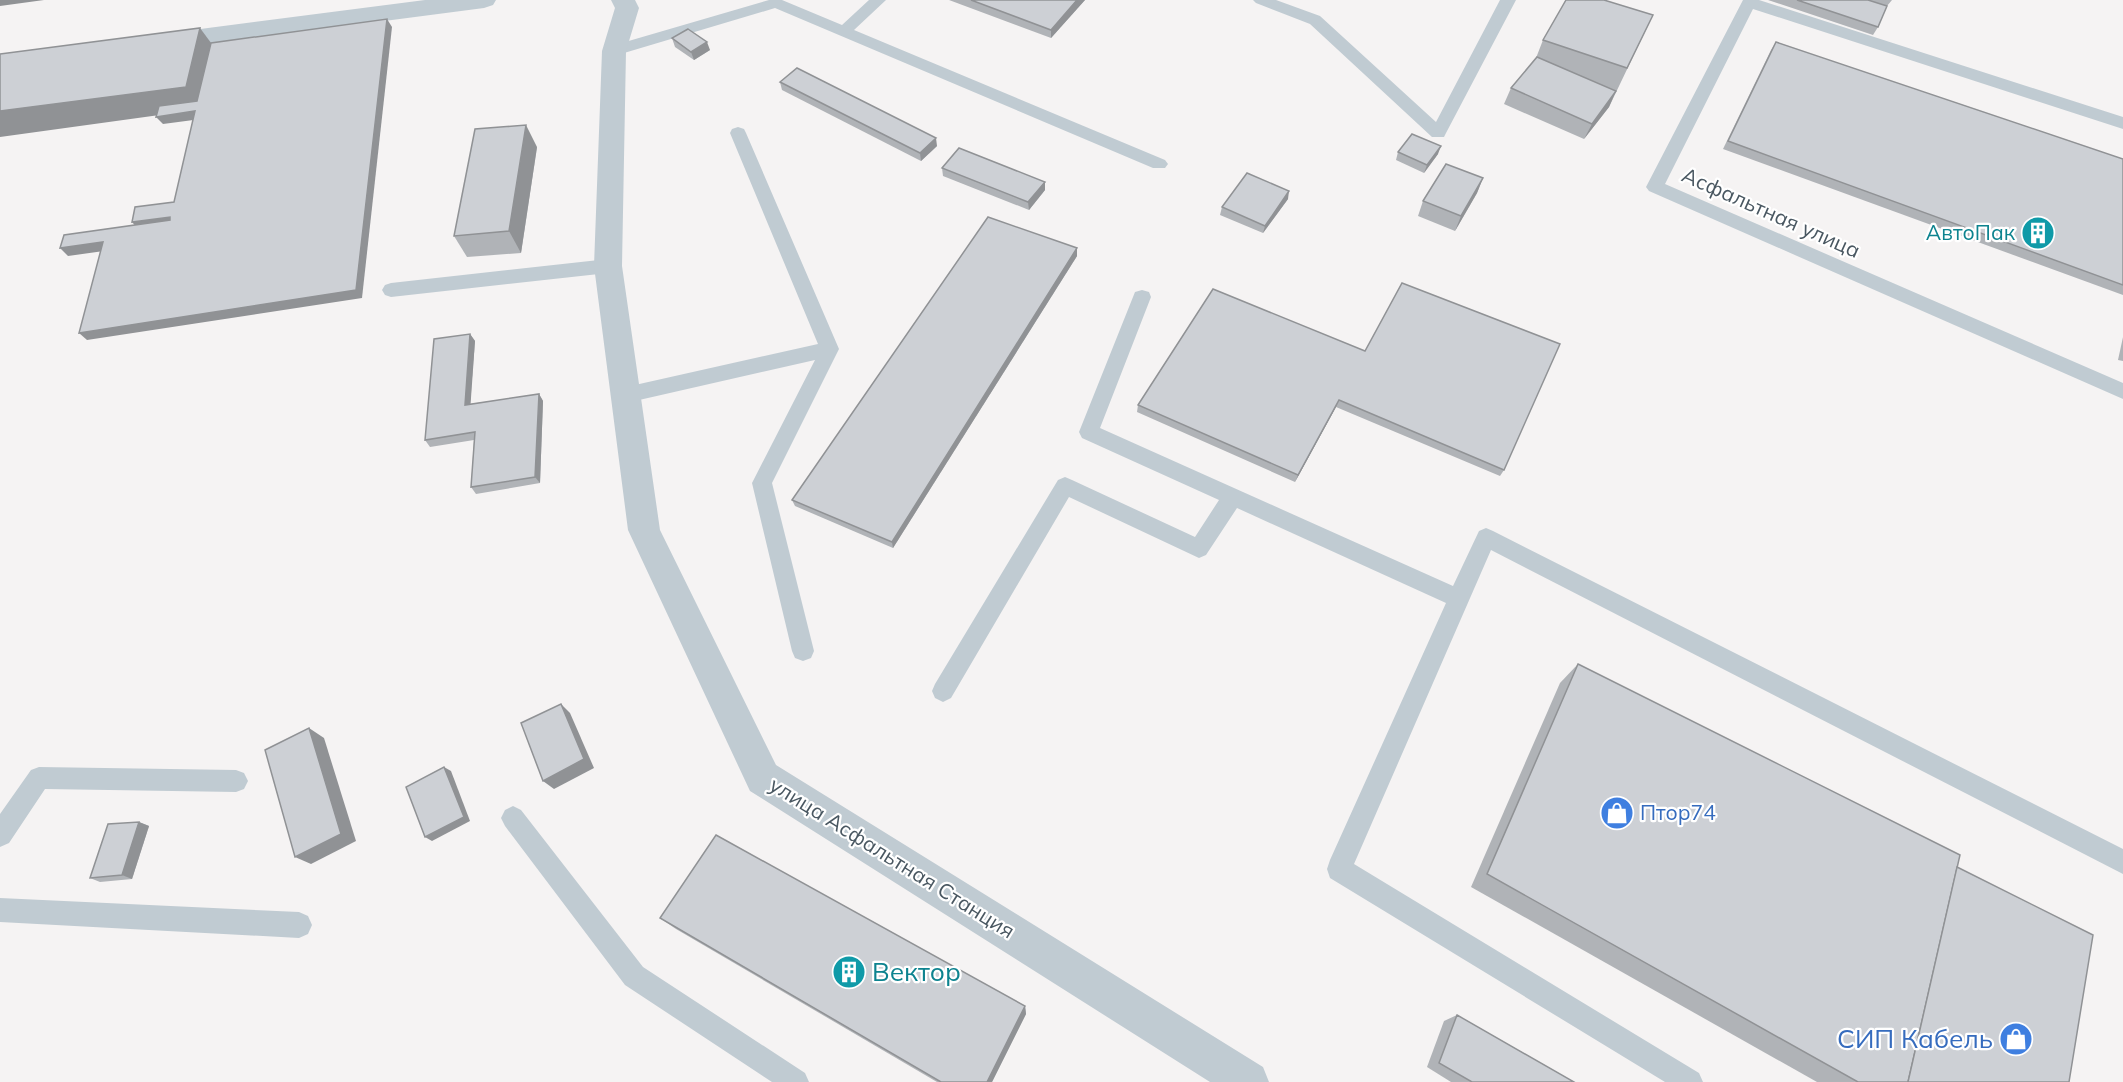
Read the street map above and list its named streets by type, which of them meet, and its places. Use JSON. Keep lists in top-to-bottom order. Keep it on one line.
{"streets":{"street":["улица Асфальтная Станция"],"lane":["Асфальтная улица"]},"places":{"building":["АвтоПак","Вектор"],"shop":["Птор74","СИП Кабель"]}}
